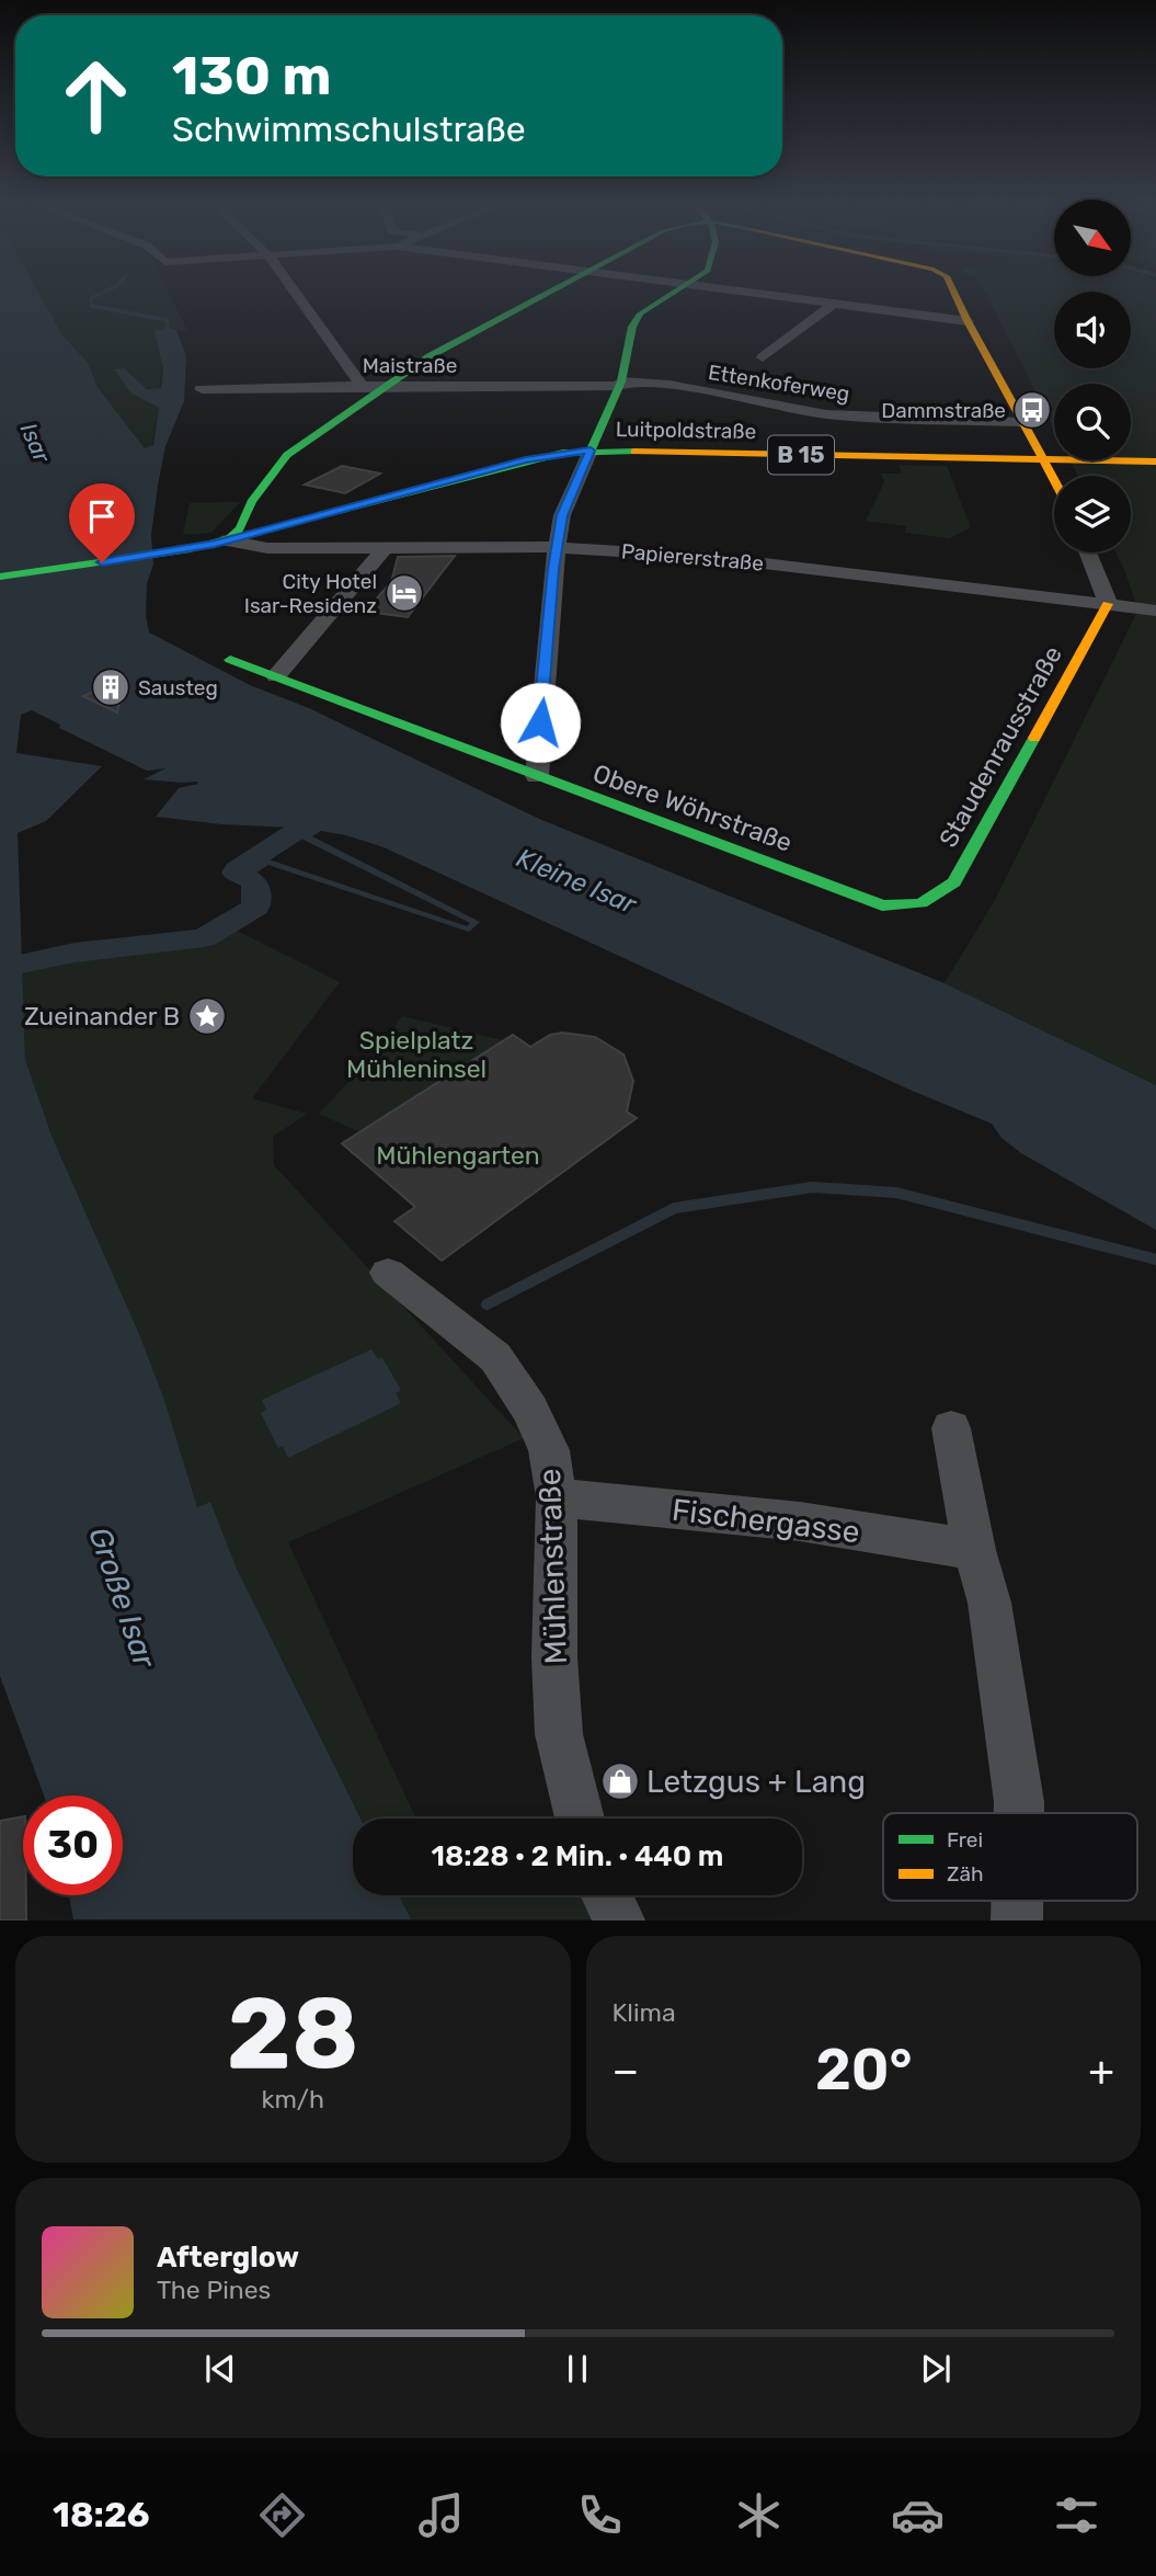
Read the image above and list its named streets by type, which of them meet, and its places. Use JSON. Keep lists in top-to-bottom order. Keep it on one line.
{"streets":{"street":["Maistraße","Ettenkoferweg","Luitpoldstraße","B 15","Papiererstraße","Staudenrausstraße","Obere Wöhrstraße","Fischergasse","Mühlenstraße"]},"crossings":[["Maistraße","Ettenkoferweg"],["Luitpoldstraße","Papiererstraße"],["Papiererstraße","Staudenrausstraße"],["Staudenrausstraße","Obere Wöhrstraße"],["Fischergasse","Mühlenstraße"]],"water":["Isar","Kleine Isar","Große Isar"],"parks":["Spielplatz Mühleninsel","Mühlengarten"],"places":{"bus stop":["Dammstraße"],"hotel":["City Hotel Isar-Residenz"],"building":["Sausteg"],"place":["Zueinander B"],"shop":["Letzgus + Lang"]},"legend":["Frei","Zäh"],"north":"bottom right","page":{"turn":["130 m","Schwimmschulstraße"],"limit":"30","trip":"18:28 · 2 Min. · 440 m","tile":[["28","km/h"],"Klima"],"heat":["−","20°","+"],"song":["Afterglow","The Pines"],"tabs":"18:26"}}
